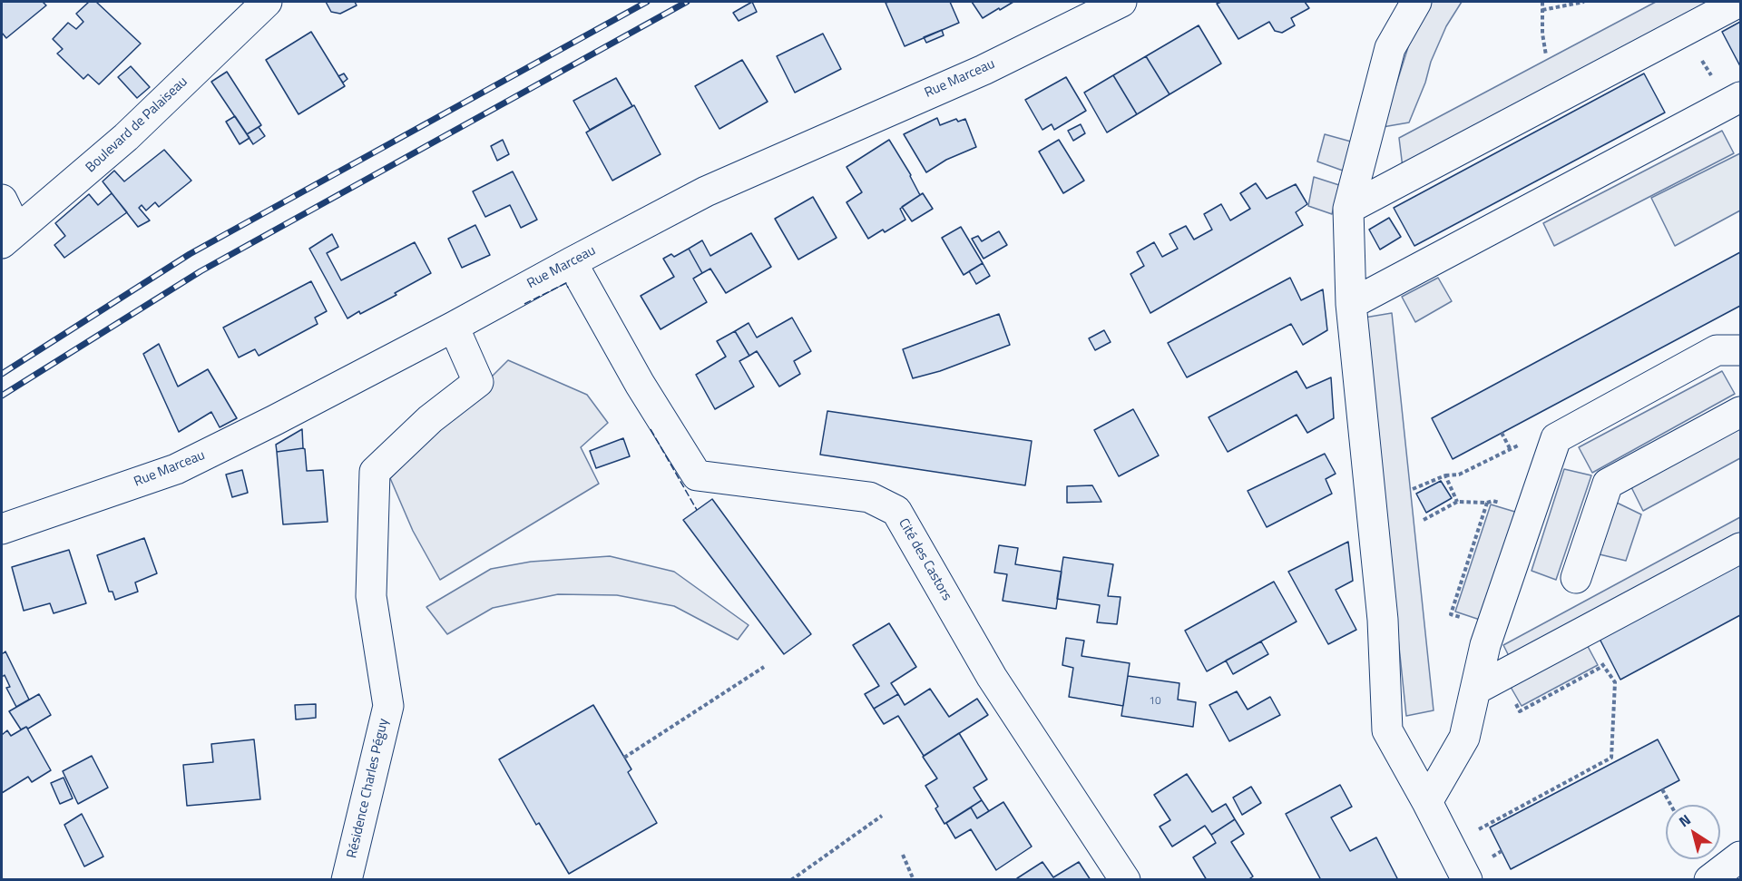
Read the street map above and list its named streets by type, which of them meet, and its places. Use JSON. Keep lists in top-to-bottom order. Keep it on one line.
{"streets":{"street":["Rue Marceau","Boulevard de Palaiseau","Cité des Castors","Résidence Charles Péguy"]},"crossings":[["Rue Marceau","Cité des Castors"],["Rue Marceau","Résidence Charles Péguy"]],"house_numbers":["10"],"north":"top left"}
